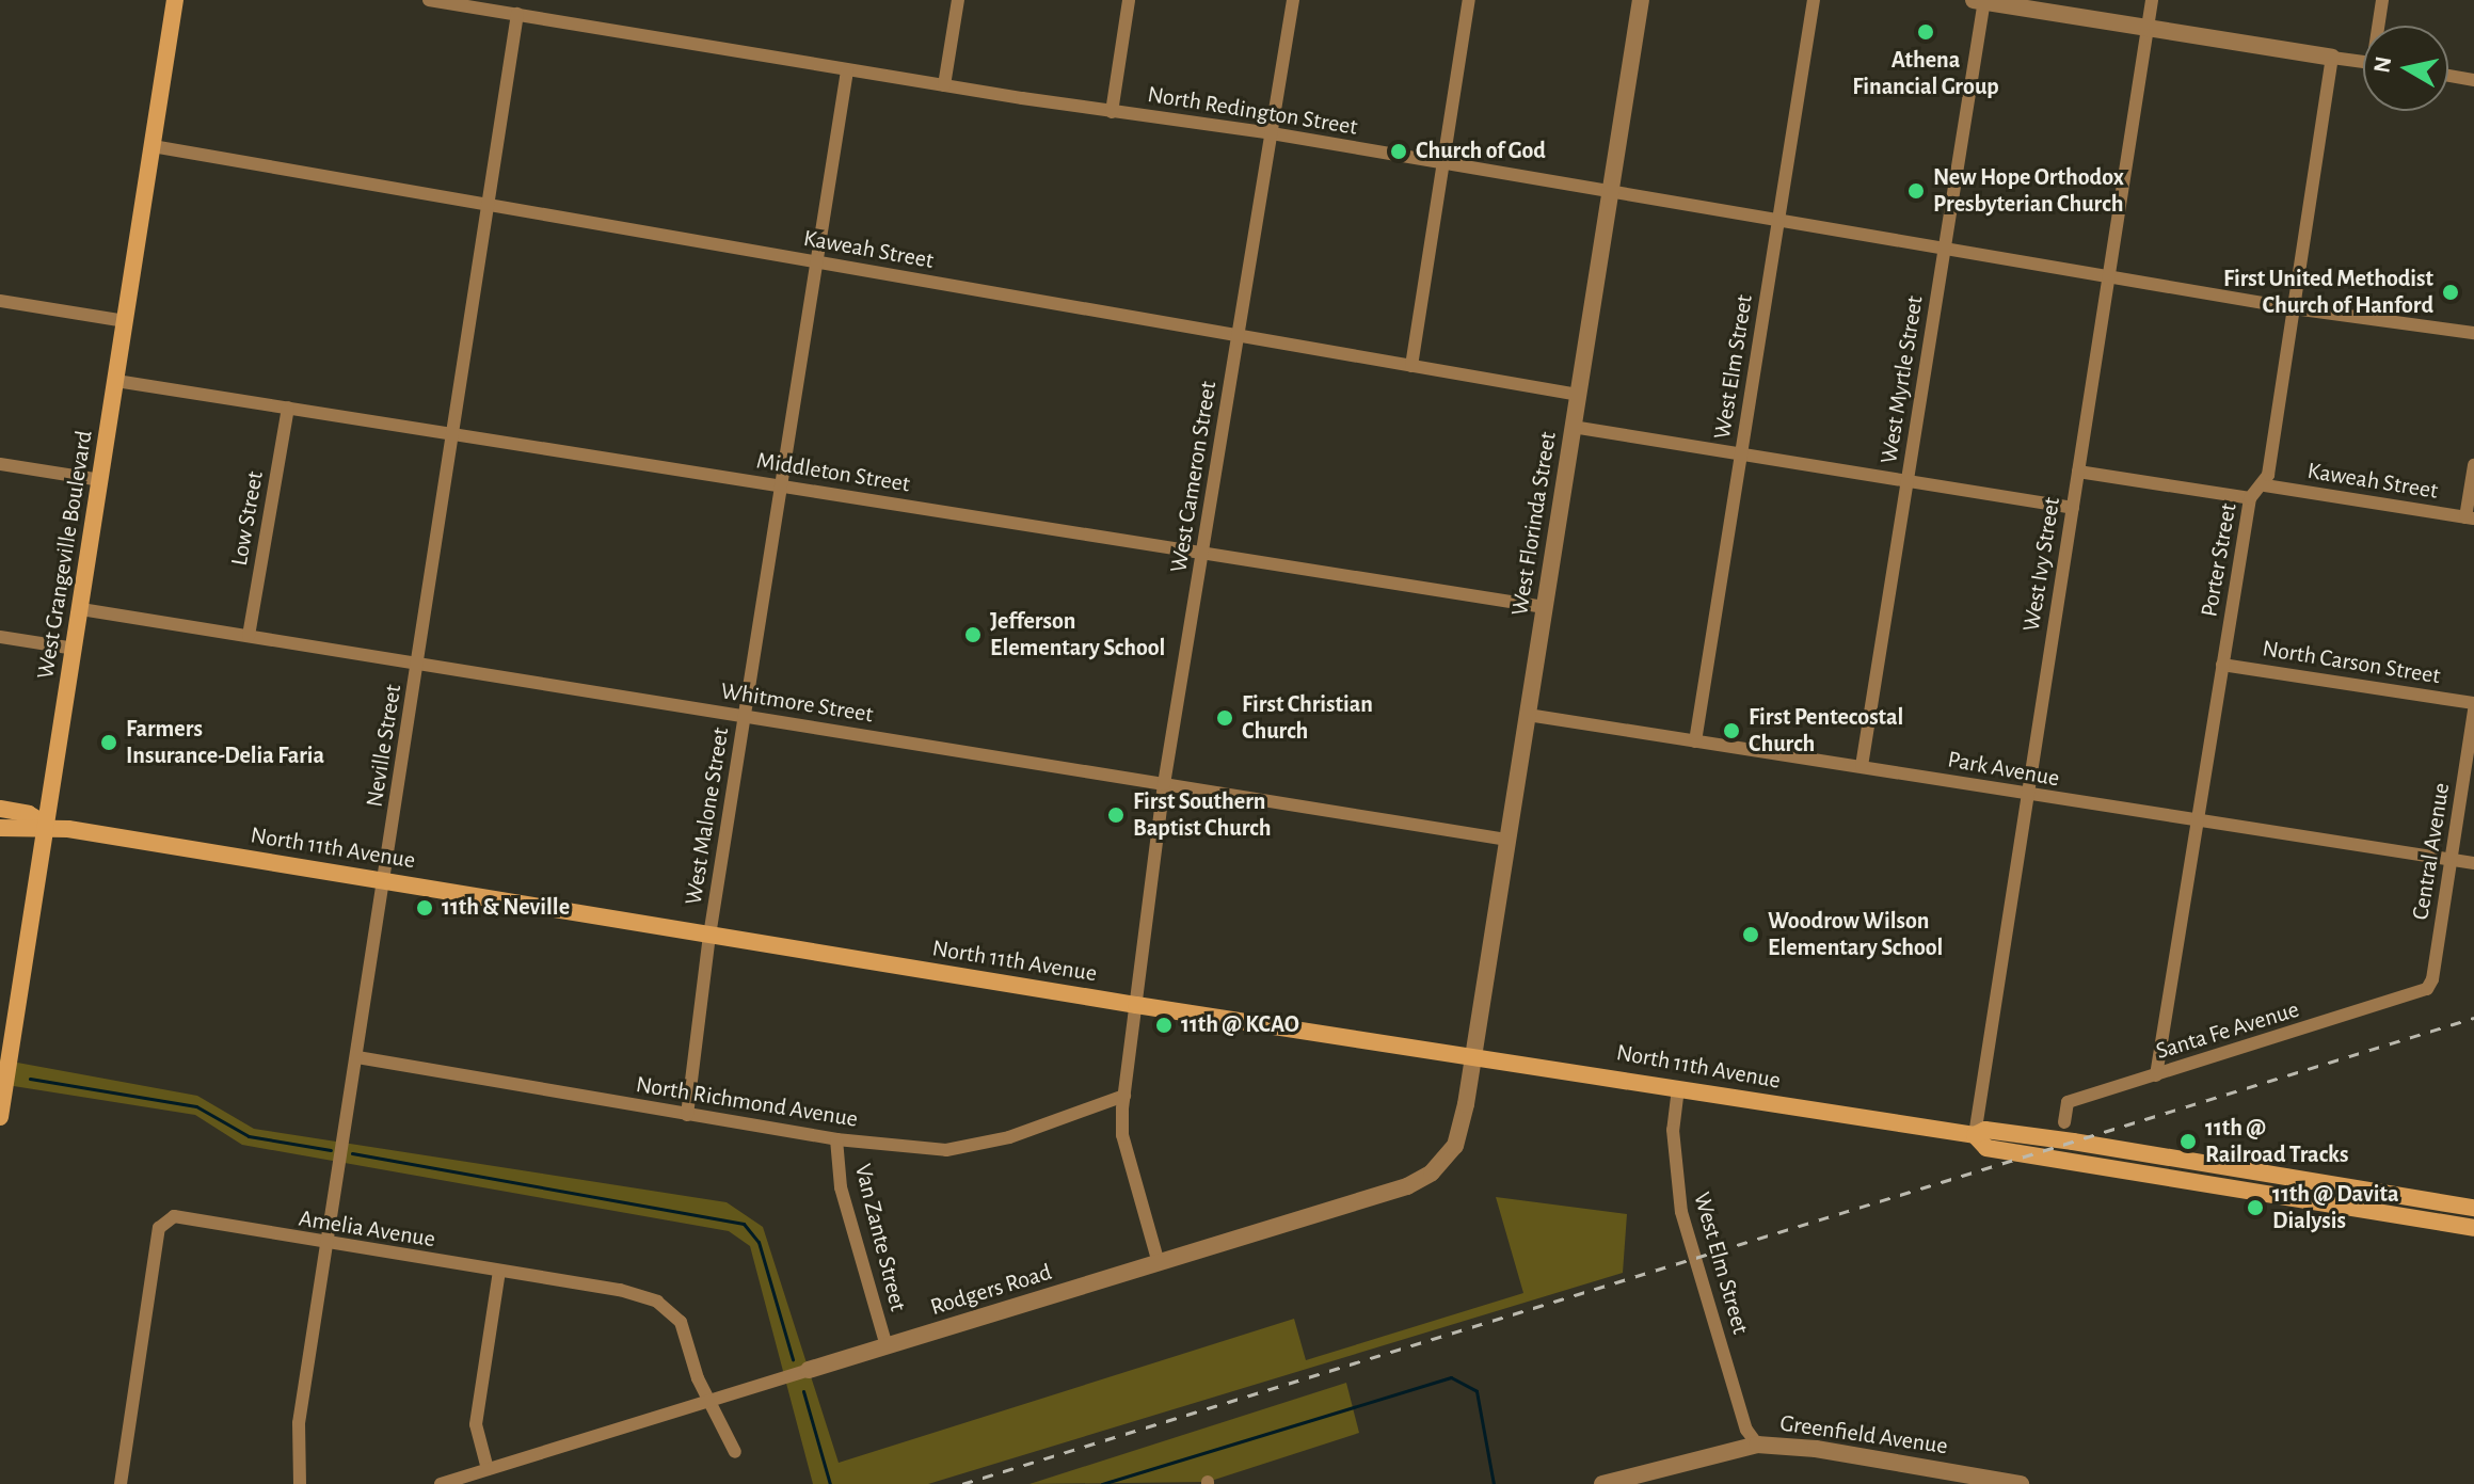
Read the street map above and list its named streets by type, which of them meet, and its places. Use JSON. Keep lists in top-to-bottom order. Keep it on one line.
{"streets":{"main road":["West Grangeville Boulevard","North 11th Avenue"],"street":["North Redington Street","Kaweah Street","West Elm Street","West Myrtle Street","Middleton Street","West Cameron Street","Low Street","West Florinda Street","Porter Street","West Ivy Street","North Carson Street","Whitmore Street","Neville Street","Park Avenue","West Malone Street","Central Avenue","Santa Fe Avenue","North Richmond Avenue","Amelia Avenue","Van Zante Street","Rodgers Road","Greenfield Avenue"]},"crossings":[["North Redington Street","West Elm Street"],["North Redington Street","West Myrtle Street"],["North Redington Street","West Cameron Street"],["North Redington Street","West Florinda Street"],["North Redington Street","Porter Street"],["North Redington Street","West Ivy Street"],["North Redington Street","Neville Street"],["North Redington Street","West Malone Street"],["Kaweah Street","West Cameron Street"],["Kaweah Street","West Florinda Street"],["Kaweah Street","West Grangeville Boulevard"],["Kaweah Street","Porter Street"],["Kaweah Street","Neville Street"],["Kaweah Street","West Malone Street"],["West Elm Street","Park Avenue"],["West Elm Street","North 11th Avenue"],["West Elm Street","Greenfield Avenue"],["West Myrtle Street","Park Avenue"],["Middleton Street","West Cameron Street"],["Middleton Street","Low Street"],["Middleton Street","West Florinda Street"],["Middleton Street","West Grangeville Boulevard"],["Middleton Street","Neville Street"],["Middleton Street","West Malone Street"],["West Cameron Street","Whitmore Street"],["West Cameron Street","North 11th Avenue"],["West Cameron Street","North Richmond Avenue"],["West Cameron Street","Rodgers Road"],["Low Street","Whitmore Street"],["West Florinda Street","Whitmore Street"],["West Florinda Street","Park Avenue"],["West Florinda Street","North 11th Avenue"],["West Florinda Street","Rodgers Road"],["West Grangeville Boulevard","Whitmore Street"],["West Grangeville Boulevard","North 11th Avenue"],["Porter Street","North Carson Street"],["Porter Street","Park Avenue"],["Porter Street","Santa Fe Avenue"],["West Ivy Street","Park Avenue"],["West Ivy Street","North 11th Avenue"],["Whitmore Street","Neville Street"],["Whitmore Street","West Malone Street"],["Neville Street","North 11th Avenue"],["Neville Street","North Richmond Avenue"],["Neville Street","Amelia Avenue"],["Park Avenue","Central Avenue"],["West Malone Street","North 11th Avenue"],["West Malone Street","North Richmond Avenue"],["North 11th Avenue","Rodgers Road"],["Central Avenue","Santa Fe Avenue"],["North Richmond Avenue","Van Zante Street"],["Amelia Avenue","Rodgers Road"],["Van Zante Street","Rodgers Road"]],"places":["Athena Financial Group","Church of God","New Hope Orthodox Presbyterian Church","First United Methodist Church of Hanford","Jefferson Elementary School","First Christian Church","First Pentecostal Church","Farmers Insurance-Delia Faria","First Southern Baptist Church","11th & Neville","Woodrow Wilson Elementary School","11th @ KCAO","11th @ Railroad Tracks","11th @ Davita Dialysis"],"north":"left"}
